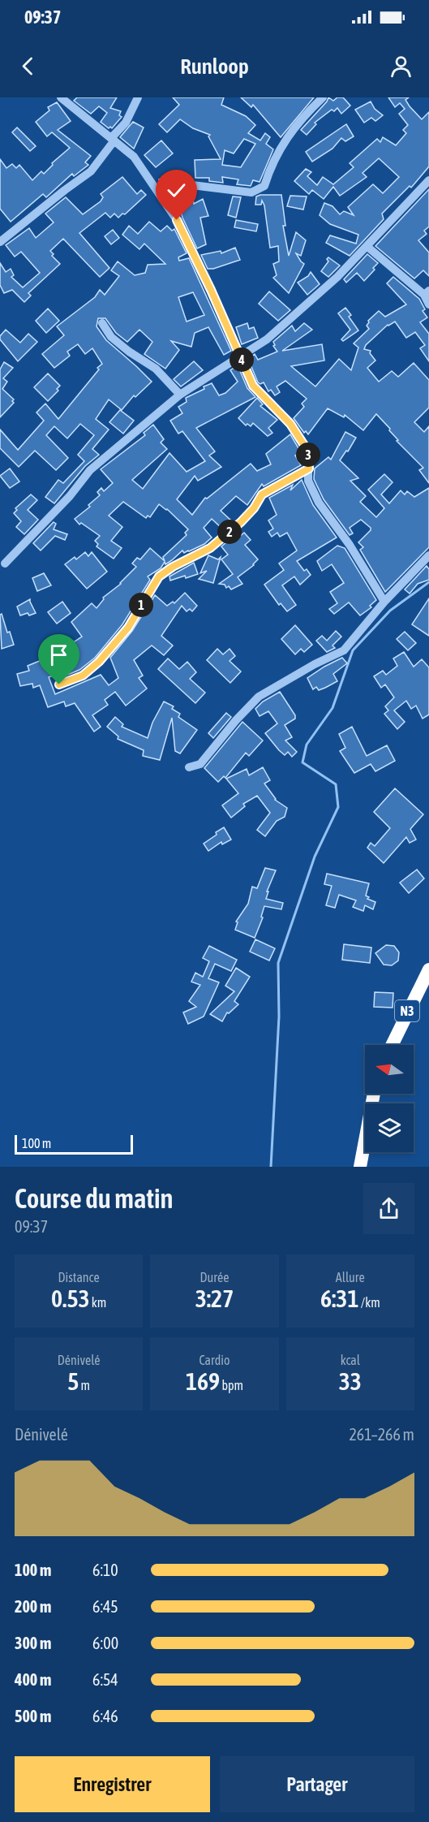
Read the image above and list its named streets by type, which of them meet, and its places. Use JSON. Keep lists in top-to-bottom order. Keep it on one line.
{"streets":{"highway":["N3"]},"scale_bar":"100 m","north":"left","page":{"status":"09:37","header":"Runloop","pins":["4","3","2","1"],"scale":"100 m","heading":["Course du matin","09:37"],"stats":[["Distance","0.53 km"],["Durée","3:27"],["Allure","6:31 /km"],["Dénivelé","5 m"],["Cardio","169 bpm"],["kcal","33"]],"chart":["Dénivelé","261–266 m"],"list":[{"name":"100 m","note":"6:10"},{"name":"200 m","note":"6:45"},{"name":"300 m","note":"6:00"},{"name":"400 m","note":"6:54"},{"name":"500 m","note":"6:46"}],"buttons":["Enregistrer","Partager"]}}
